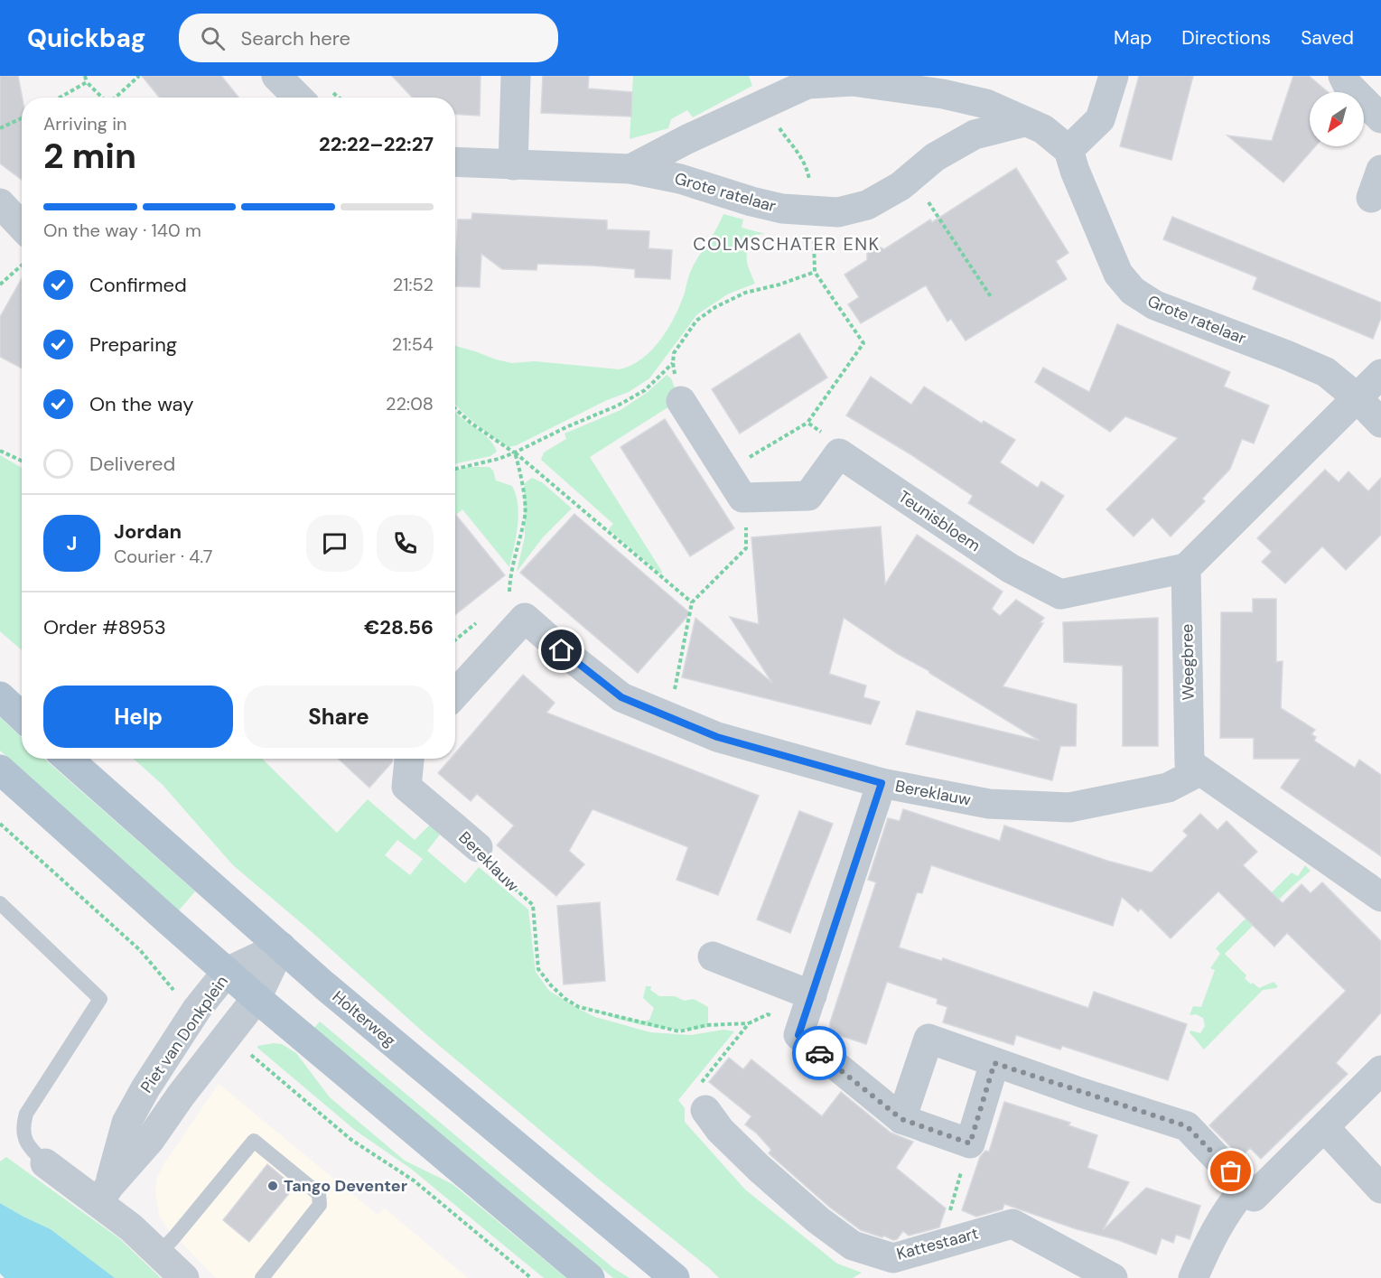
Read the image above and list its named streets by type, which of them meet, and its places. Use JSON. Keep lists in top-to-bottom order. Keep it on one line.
{"streets":{"main road":["Holterweg"],"street":["Grote ratelaar","Teunisbloem","Weegbree","Bereklauw","Piet van Donkplein","Kattestaart"]},"crossings":[["Teunisbloem","Weegbree"],["Weegbree","Bereklauw"],["Holterweg","Piet van Donkplein"]],"districts":["COLMSCHATER ENK"],"places":["Tango Deventer"],"north":"bottom left","page":{"header":"Quickbag","search":"Search here","nav":["Map","Directions","Saved"],"heading":["2 min","Arriving in","22:22–22:27"],"panel":["Jordan","Courier · 4.7","Order #8953","€28.56"],"bar":"On the way · 140 m","list":[["Confirmed","21:52"],["Preparing","21:54"],["On the way","22:08"],"Delivered"],"round":"J","buttons":["Help","Share"]}}
